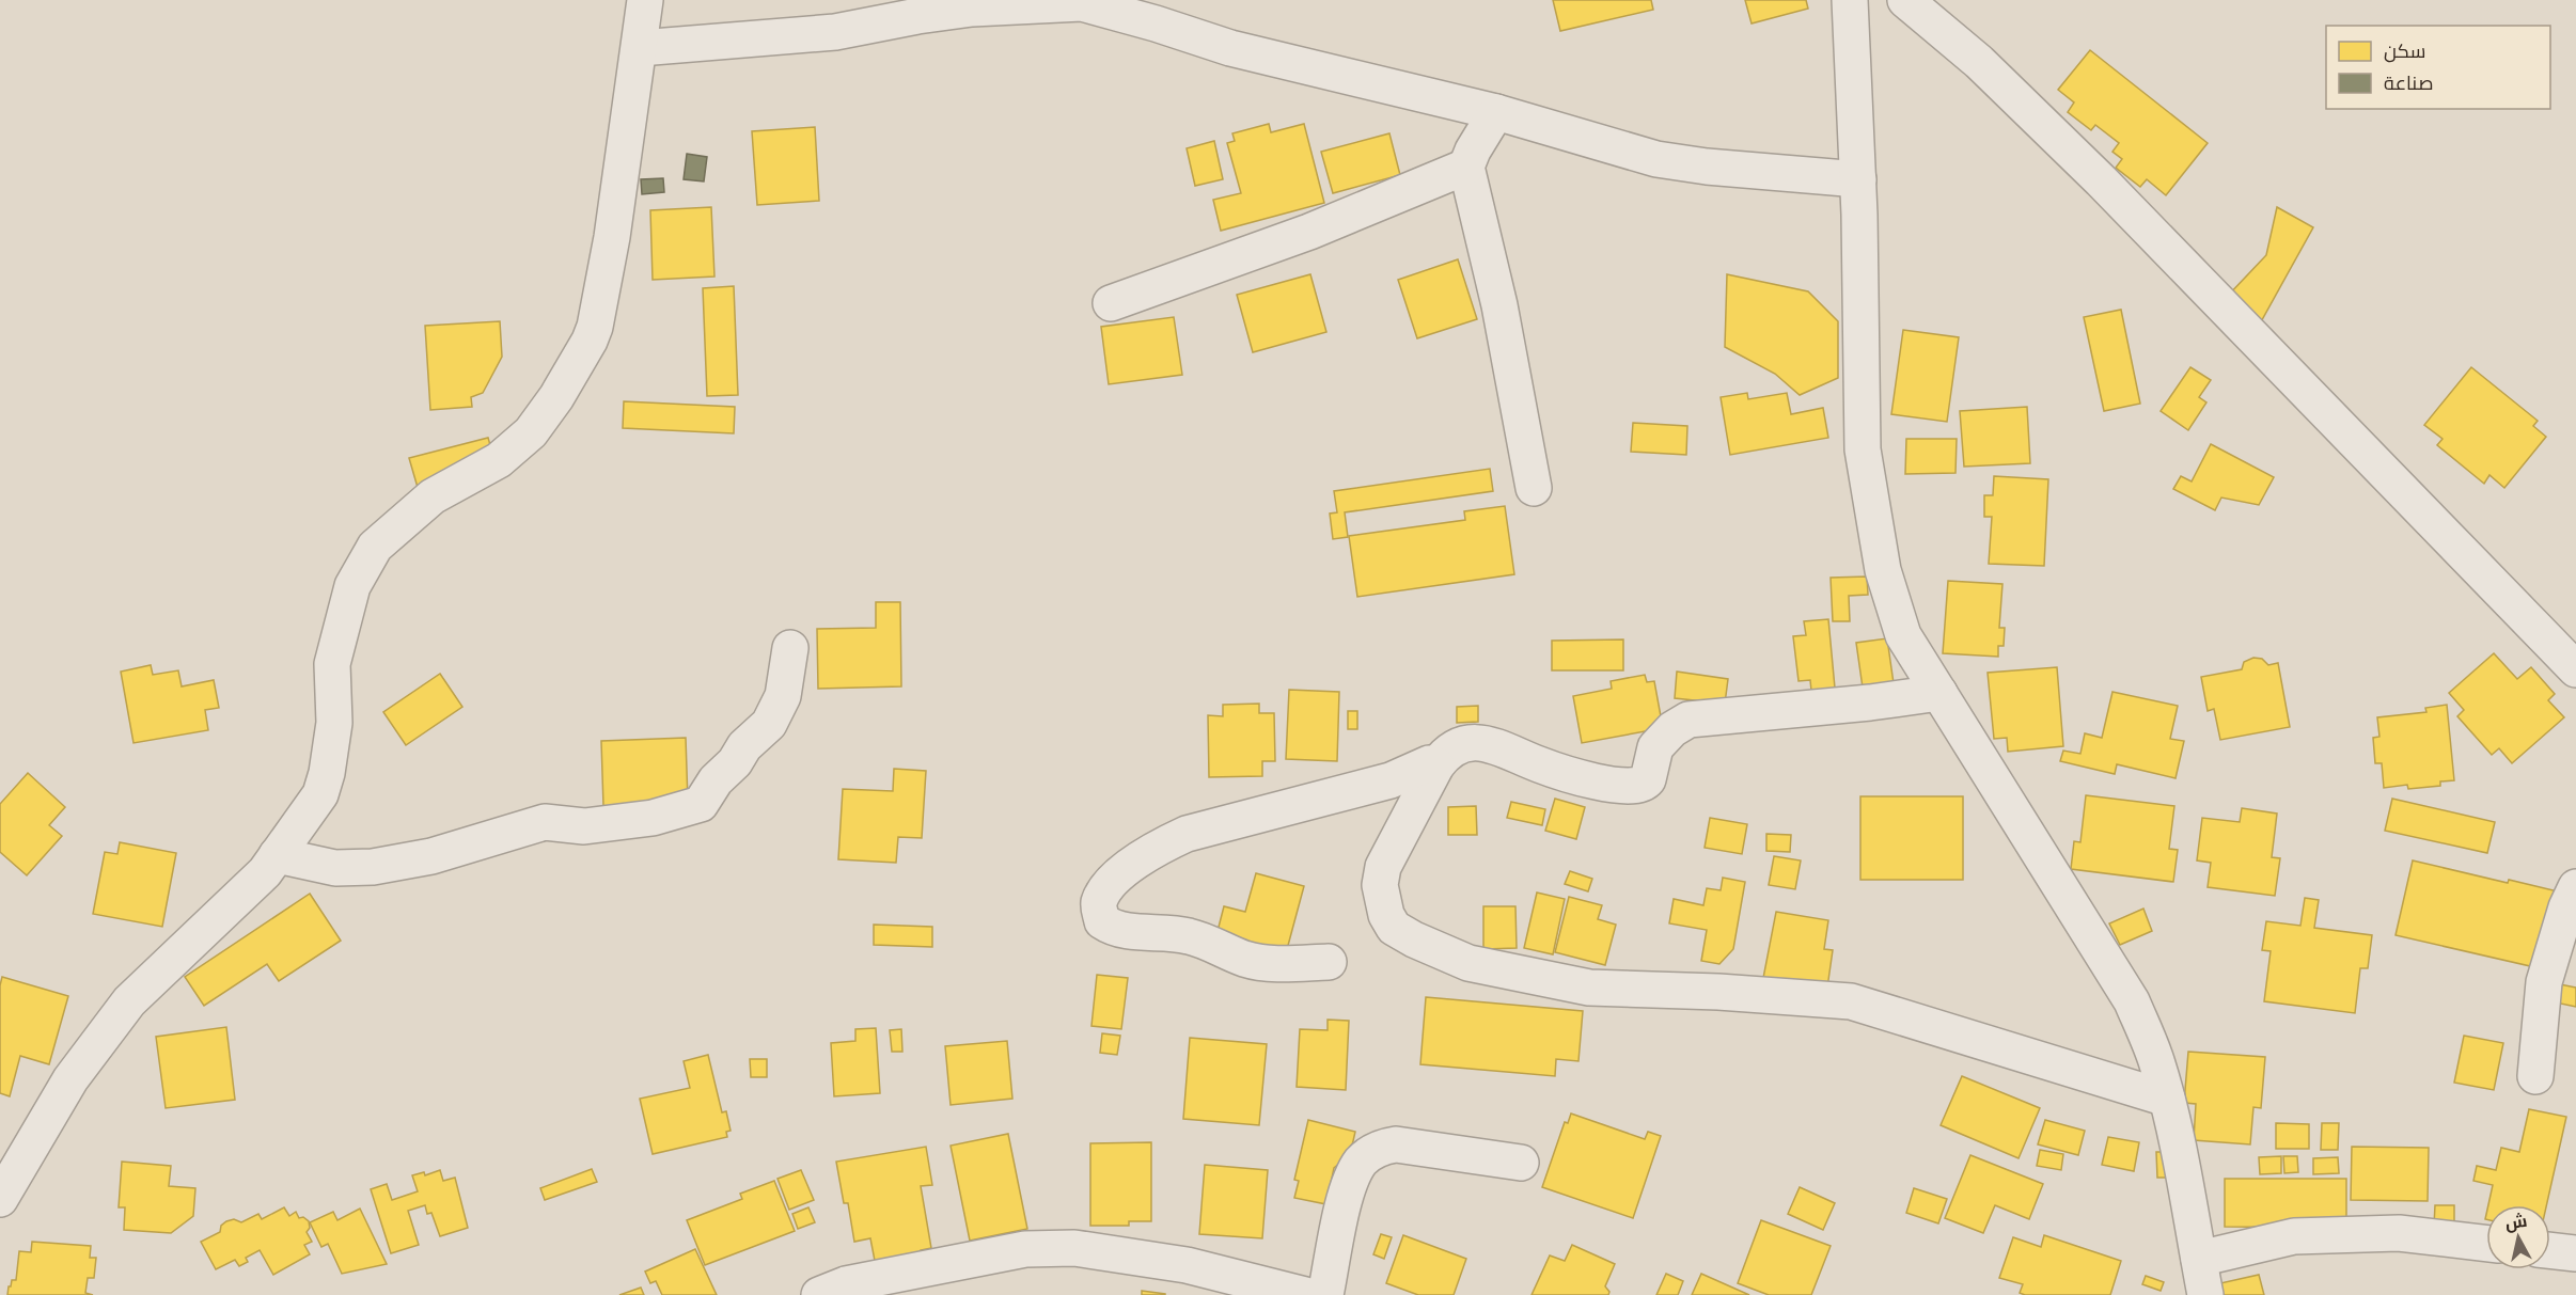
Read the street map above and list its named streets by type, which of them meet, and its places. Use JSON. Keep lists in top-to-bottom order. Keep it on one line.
{"legend":["سكن","صناعة"],"north":"top"}
